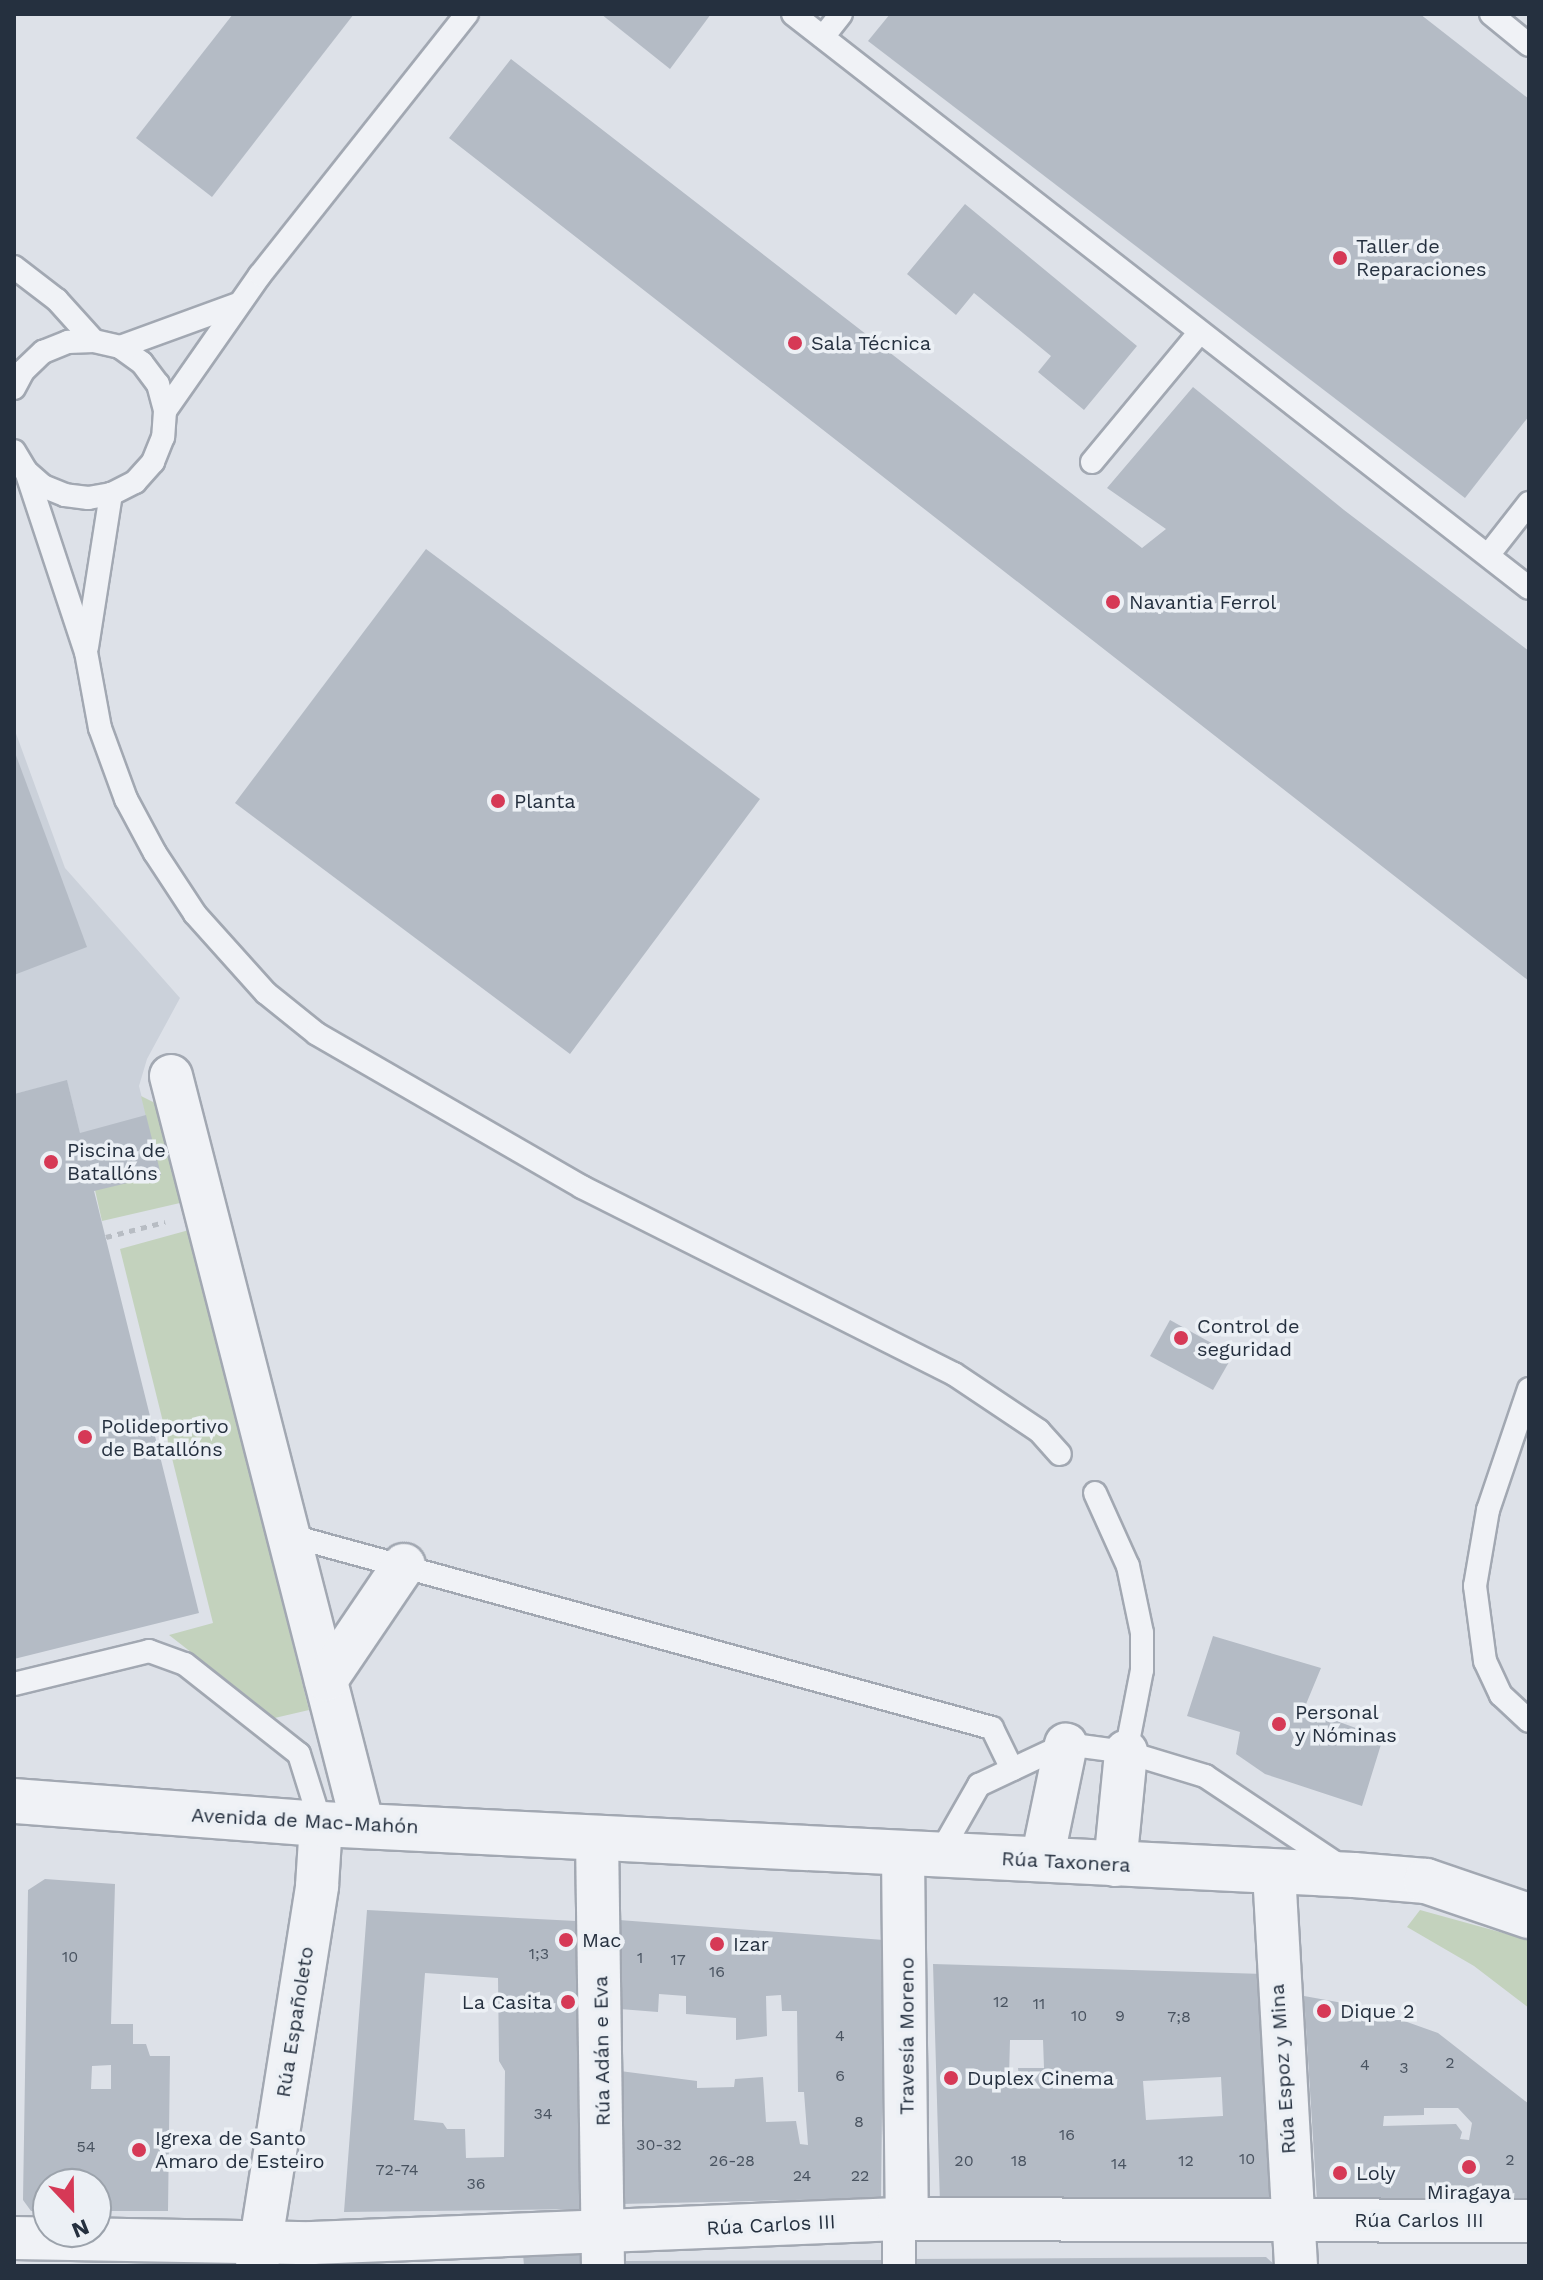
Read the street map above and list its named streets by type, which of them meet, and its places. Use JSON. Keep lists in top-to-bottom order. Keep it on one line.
{"streets":{"street":["Avenida de Mac-Mahón","Rúa Taxonera","Rúa Españoleto","Travesía Moreno","Rúa Adán e Eva","Rúa Espoz y Mina","Rúa Carlos III"]},"crossings":[["Avenida de Mac-Mahón","Rúa Taxonera"],["Avenida de Mac-Mahón","Rúa Españoleto"],["Avenida de Mac-Mahón","Rúa Adán e Eva"],["Rúa Taxonera","Travesía Moreno"],["Rúa Taxonera","Rúa Adán e Eva"],["Rúa Taxonera","Rúa Espoz y Mina"],["Rúa Españoleto","Rúa Carlos III"],["Travesía Moreno","Rúa Carlos III"],["Rúa Adán e Eva","Rúa Carlos III"],["Rúa Espoz y Mina","Rúa Carlos III"]],"places":["Taller de Reparaciones","Sala Técnica","Navantia Ferrol","Planta","Piscina de Batallóns","Control de seguridad","Polideportivo de Batallóns","Personal y Nóminas","Mac","Izar","La Casita","Dique 2","Duplex Cinema","Igrexa de Santo Amaro de Esteiro","Miragaya","Loly"],"house_numbers":["1;3","10","1","17","16","12","11","10","9","7;8","4","2","4","3","6","34","8","16","30-32","54","10","2","26-28","20","18","12","14","72-74","24","22","36"],"north":"bottom"}
